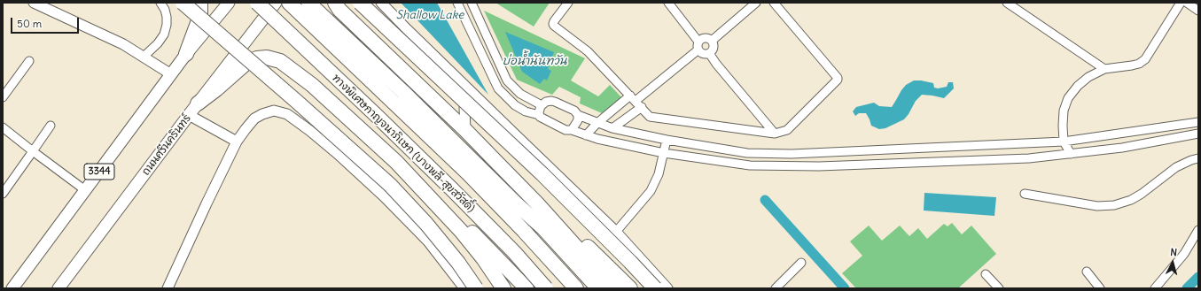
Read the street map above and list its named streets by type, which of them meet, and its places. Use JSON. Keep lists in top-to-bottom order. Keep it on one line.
{"streets":{"highway":["ทางพิเศษกาญจนาภิเษก (บางพลี-สุขสวัสดิ์)"],"main road":["ถนนศรีนครินทร์","3344"]},"water":["Shallow Lake","บ่อน้ำนันทวัน"],"scale_bar":"50 m","north":"top"}
